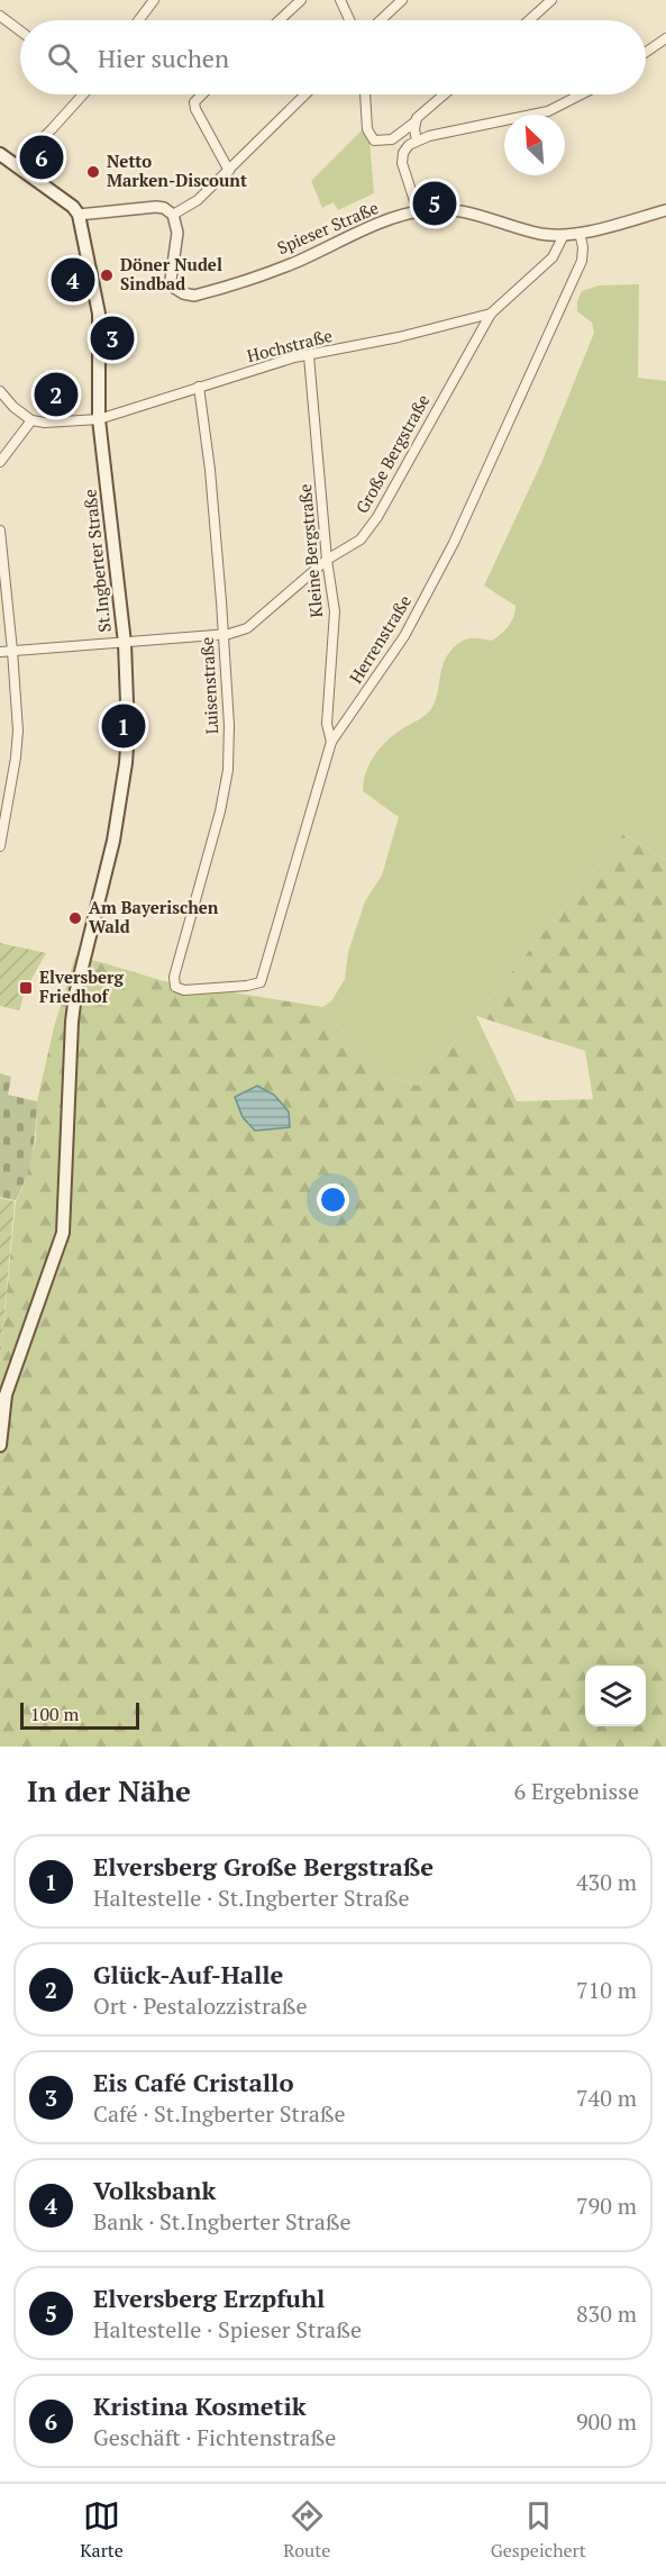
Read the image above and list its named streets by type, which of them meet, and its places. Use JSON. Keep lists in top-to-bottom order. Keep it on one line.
{"streets":{"main road":["St.Ingberter Straße"],"street":["Spieser Straße","Hochstraße","Große Bergstraße","Kleine Bergstraße","Herrenstraße","Luisenstraße"]},"crossings":[["Spieser Straße","Große Bergstraße"],["Spieser Straße","Herrenstraße"],["Hochstraße","Große Bergstraße"],["Hochstraße","Kleine Bergstraße"],["Hochstraße","St.Ingberter Straße"],["Hochstraße","Luisenstraße"],["Große Bergstraße","Kleine Bergstraße"],["Große Bergstraße","St.Ingberter Straße"],["Große Bergstraße","Luisenstraße"],["Kleine Bergstraße","Herrenstraße"],["Herrenstraße","Luisenstraße"]],"places":{"other":["Netto Marken-Discount","Döner Nudel Sindbad","Am Bayerischen Wald"],"transit":["Elversberg Friedhof"]},"scale_bar":"100 m","north":"top left","page":{"search":"Hier suchen","pins":["6","5","4","3","2","1"],"scale":"100 m","heading":["In der Nähe","6 Ergebnisse"],"list":[{"mark":"1","name":"Elversberg Große Bergstraße","note":"Haltestelle · St.Ingberter Straße","value":"430 m"},{"mark":"2","name":"Glück-Auf-Halle","note":"Ort · Pestalozzistraße","value":"710 m"},{"mark":"3","name":"Eis Café Cristallo","note":"Café · St.Ingberter Straße","value":"740 m"},{"mark":"4","name":"Volksbank","note":"Bank · St.Ingberter Straße","value":"790 m"},{"mark":"5","name":"Elversberg Erzpfuhl","note":"Haltestelle · Spieser Straße","value":"830 m"},{"mark":"6","name":"Kristina Kosmetik","note":"Geschäft · Fichtenstraße","value":"900 m"}],"nav":["Karte","Route","Gespeichert"]}}
